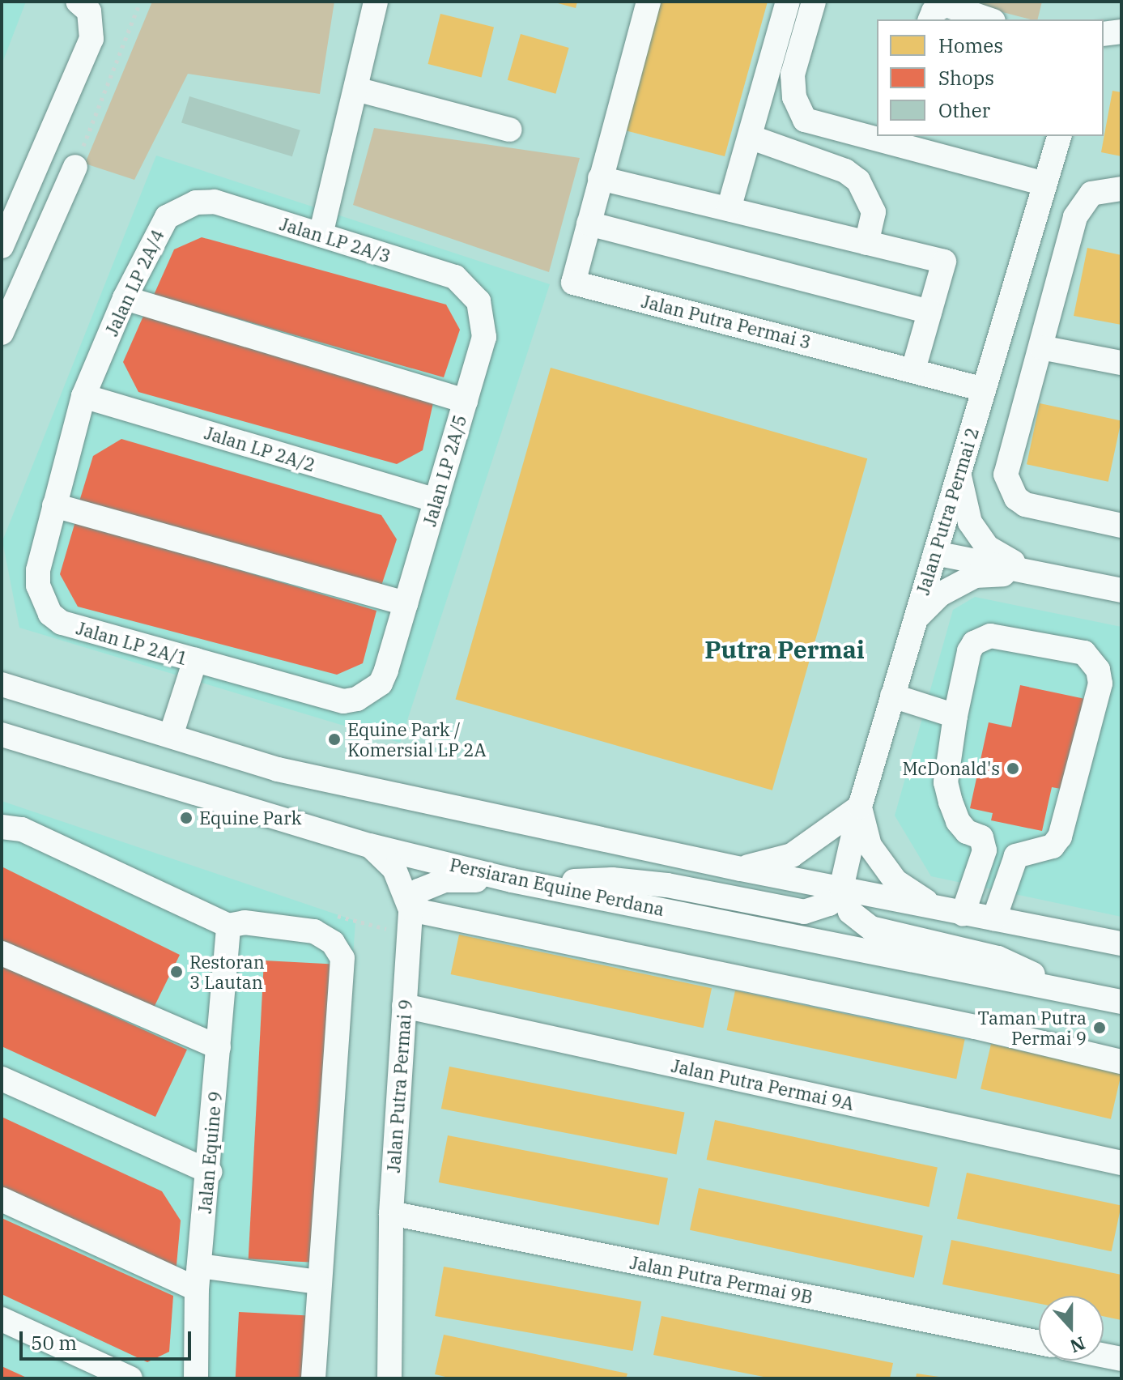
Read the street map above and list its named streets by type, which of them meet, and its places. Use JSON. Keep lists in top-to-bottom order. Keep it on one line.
{"streets":{"street":["Jalan LP 2A/3","Jalan LP 2A/4","Jalan Putra Permai 3","Jalan LP 2A/2","Jalan LP 2A/5","Jalan Putra Permai 2","Jalan LP 2A/1","Persiaran Equine Perdana","Jalan Putra Permai 9A","Jalan Putra Permai 9","Jalan Equine 9","Jalan Putra Permai 9B"]},"crossings":[["Jalan LP 2A/3","Jalan LP 2A/4"],["Jalan LP 2A/3","Jalan LP 2A/5"],["Jalan LP 2A/4","Jalan LP 2A/2"],["Jalan LP 2A/4","Jalan LP 2A/1"],["Jalan Putra Permai 3","Jalan Putra Permai 2"],["Jalan LP 2A/2","Jalan LP 2A/5"],["Jalan LP 2A/2","Jalan LP 2A/1"],["Jalan LP 2A/5","Jalan LP 2A/1"],["Jalan Putra Permai 9A","Jalan Putra Permai 9"],["Jalan Putra Permai 9","Jalan Putra Permai 9B"]],"districts":["Putra Permai"],"places":["Equine Park / Komersial LP 2A","McDonald's","Equine Park","Restoran 3 Lautan","Taman Putra Permai 9"],"legend":["Homes","Shops","Other"],"scale_bar":"50 m","north":"bottom"}
